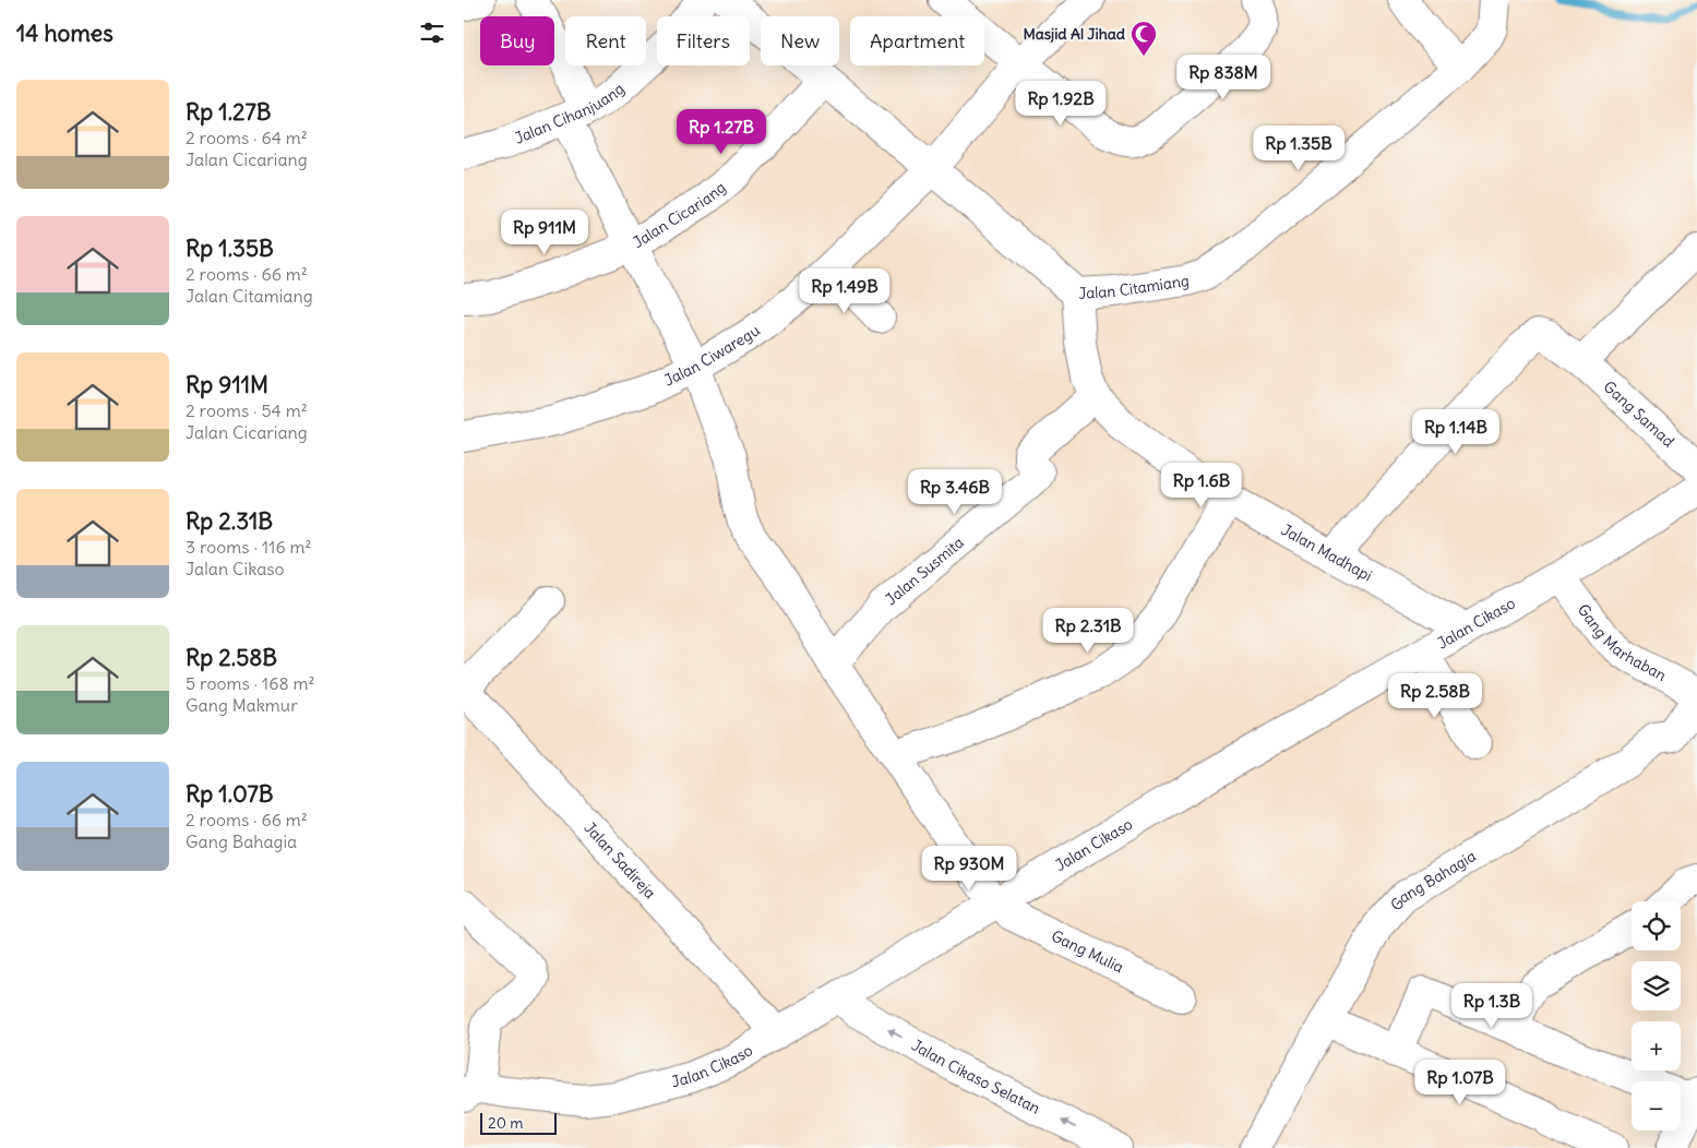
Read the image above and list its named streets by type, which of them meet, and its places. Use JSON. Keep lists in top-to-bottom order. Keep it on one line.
{"streets":{"street":["Jalan Cihanjuang","Jalan Cicariang","Jalan Citamiang","Jalan Ciwaregu","Gang Samad","Jalan Madhapi","Jalan Susmita","Jalan Cikaso","Gang Marhaban","Jalan Sadireja","Gang Bahagia","Gang Mulia","Jalan Cikaso Selatan"]},"crossings":[["Jalan Cicariang","Jalan Citamiang"],["Jalan Citamiang","Jalan Ciwaregu"],["Jalan Citamiang","Jalan Madhapi"],["Gang Samad","Jalan Madhapi"],["Jalan Madhapi","Jalan Susmita"],["Jalan Madhapi","Jalan Cikaso"],["Jalan Cikaso","Gang Marhaban"],["Jalan Cikaso","Jalan Sadireja"],["Jalan Cikaso","Gang Mulia"],["Jalan Cikaso","Jalan Cikaso Selatan"]],"one_way":["Jalan Cikaso Selatan"],"places":{"mosque":["Masjid Al Jihad"]},"scale_bar":"20 m","page":{"heading":"14 homes","chip":["Buy","Rent","Filters","New","Apartment"],"price":["Rp 838M","Rp 1.92B","Rp 1.27B","Rp 1.35B","Rp 911M","Rp 1.49B","Rp 1.14B","Rp 1.6B","Rp 3.46B","Rp 2.31B","Rp 2.58B","Rp 930M","Rp 1.3B","Rp 1.07B"],"list":[{"name":"Rp 1.27B","note":"2 rooms · 64 m² · Jalan Cicariang"},{"name":"Rp 1.35B","note":"2 rooms · 66 m² · Jalan Citamiang"},{"name":"Rp 911M","note":"2 rooms · 54 m² · Jalan Cicariang"},{"name":"Rp 2.31B","note":"3 rooms · 116 m² · Jalan Cikaso"},{"name":"Rp 2.58B","note":"5 rooms · 168 m² · Gang Makmur"},{"name":"Rp 1.07B","note":"2 rooms · 66 m² · Gang Bahagia"}],"map_buttons":["+","−"],"scale":"20 m"}}
